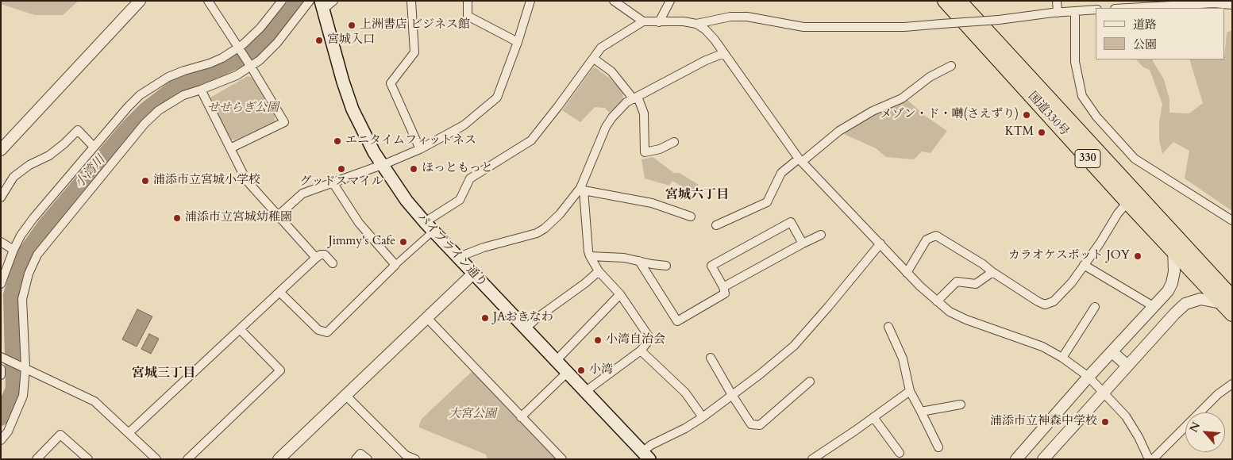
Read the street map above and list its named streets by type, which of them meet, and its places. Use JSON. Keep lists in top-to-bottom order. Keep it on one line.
{"streets":{"highway":["国道330号","330"],"main road":["パイプライン通り"]},"districts":["宮城六丁目","宮城三丁目"],"water":["小湾川"],"parks":["せせらぎ公園","大宮公園"],"places":["上洲書店 ビジネス館","宮城入口","メゾン・ド・囀(さえずり)","KTM","エニタイムフィットネス","グッドスマイル","ほっともっと","浦添市立宮城小学校","浦添市立宮城幼稚園","Jimmy's Cafe","カラオケスポット JOY","JAおきなわ","小湾自治会","小湾","浦添市立神森中学校"],"legend":["道路","公園"],"north":"top left"}
